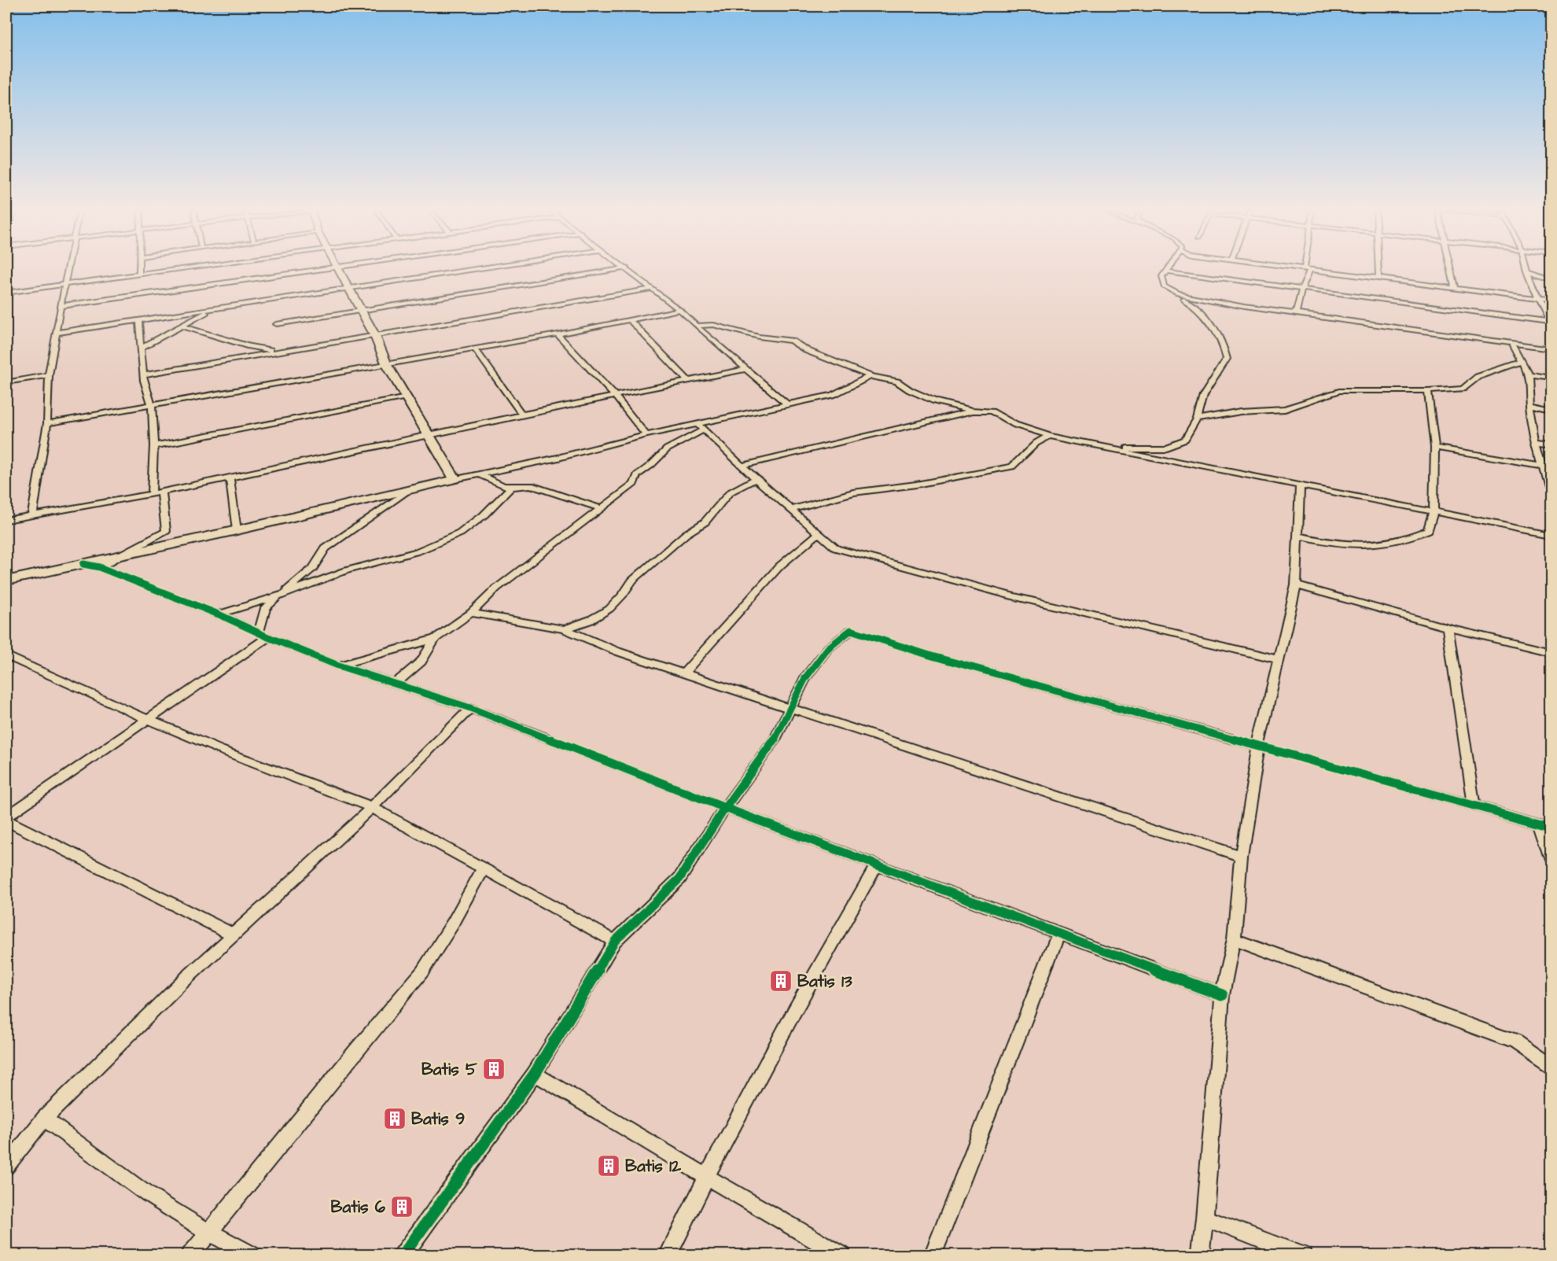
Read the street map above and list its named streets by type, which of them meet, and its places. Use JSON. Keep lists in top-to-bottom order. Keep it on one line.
{"places":{"building":["Batis 13","Batis 5","Batis 9","Batis 12","Batis 6"]}}
